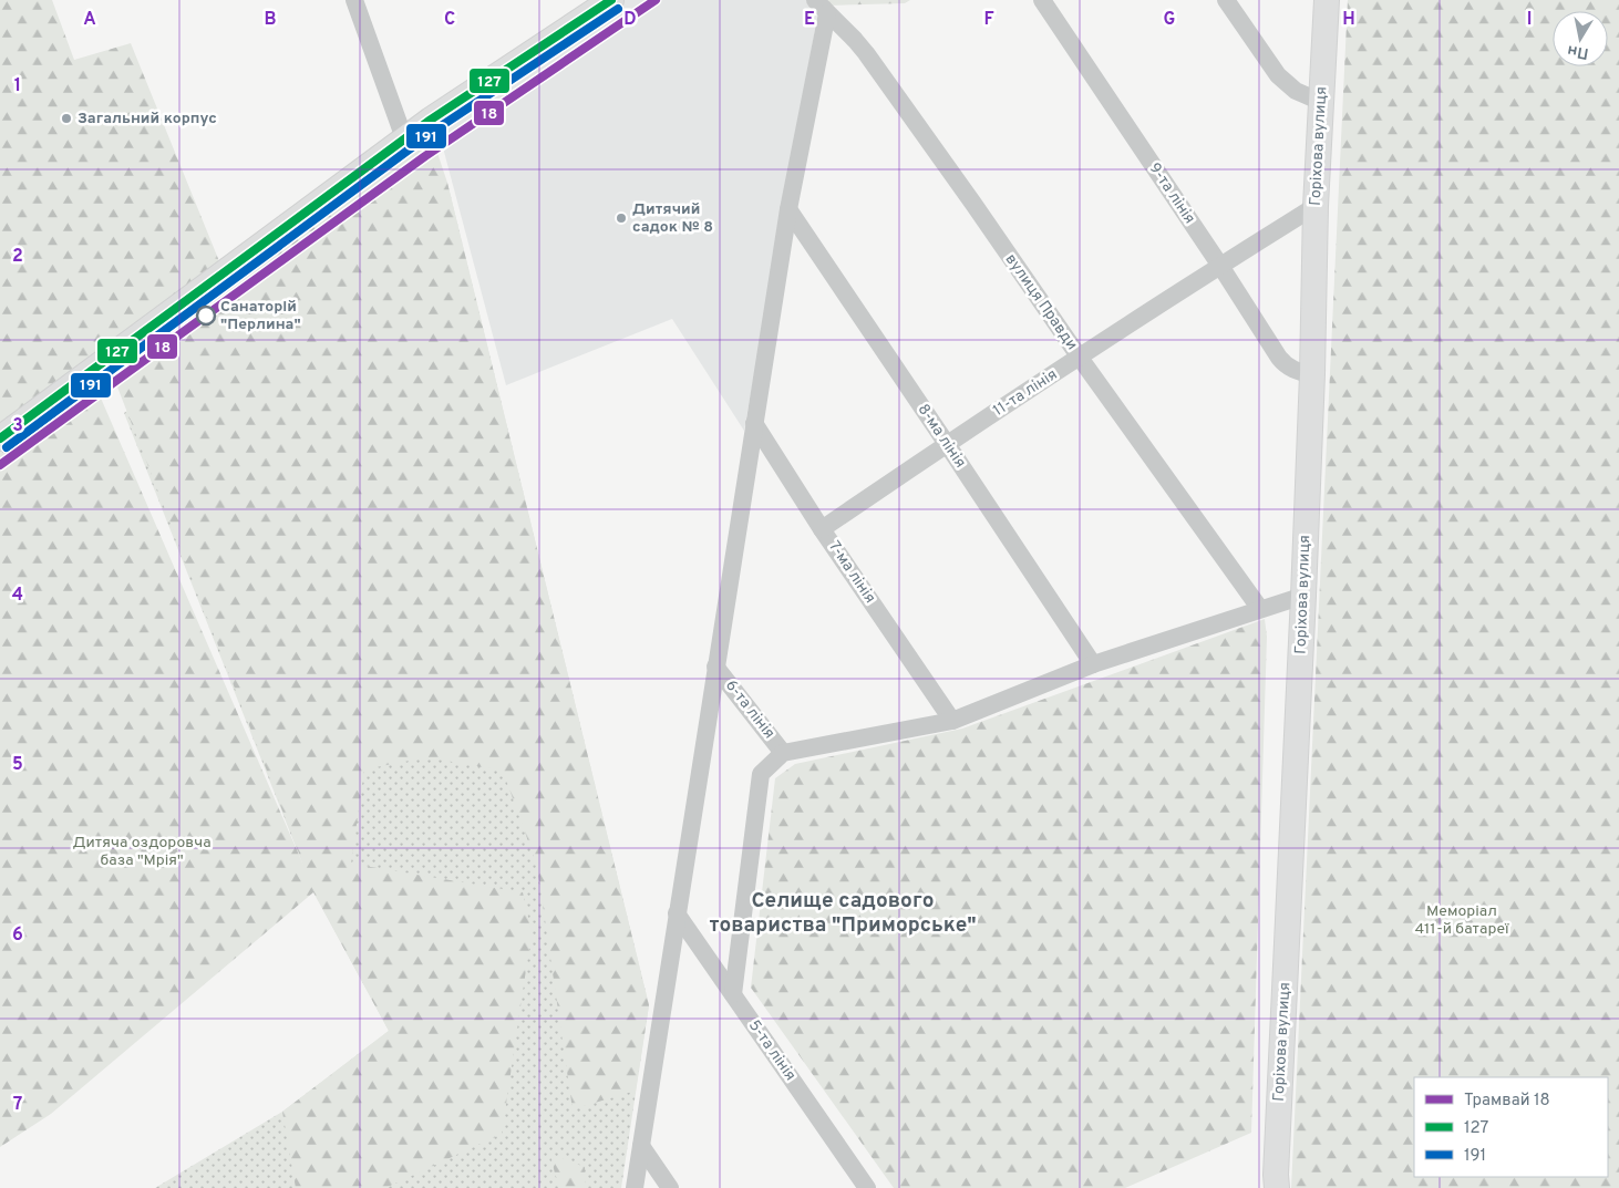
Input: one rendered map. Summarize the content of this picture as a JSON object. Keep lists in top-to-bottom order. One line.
{"streets":{"street":["Горіхова вулиця","9-та лінія","вулиця Правди","11-та лінія","8-ма лінія","7-ма лінія","6-та лінія","5-та лінія"]},"crossings":[["Горіхова вулиця","9-та лінія"],["Горіхова вулиця","11-та лінія"],["9-та лінія","11-та лінія"],["вулиця Правди","11-та лінія"],["11-та лінія","8-ма лінія"],["11-та лінія","7-ма лінія"]],"districts":["Селище садового товариства \"Приморське\""],"parks":["Дитяча оздоровча база \"Мрія\"","Меморіал 411-й батареї"],"places":["Загальний корпус","Дитячий садок № 8","Санаторій \"Перлина\""],"lines":["tram line 18","transit line 127","transit line 191"],"legend":["Трамвай 18","127","191"],"north":"bottom","grid":{"columns":["A","B","C","D","E","F","G","H","I"],"rows":["1","2","3","4","5","6","7"]}}
